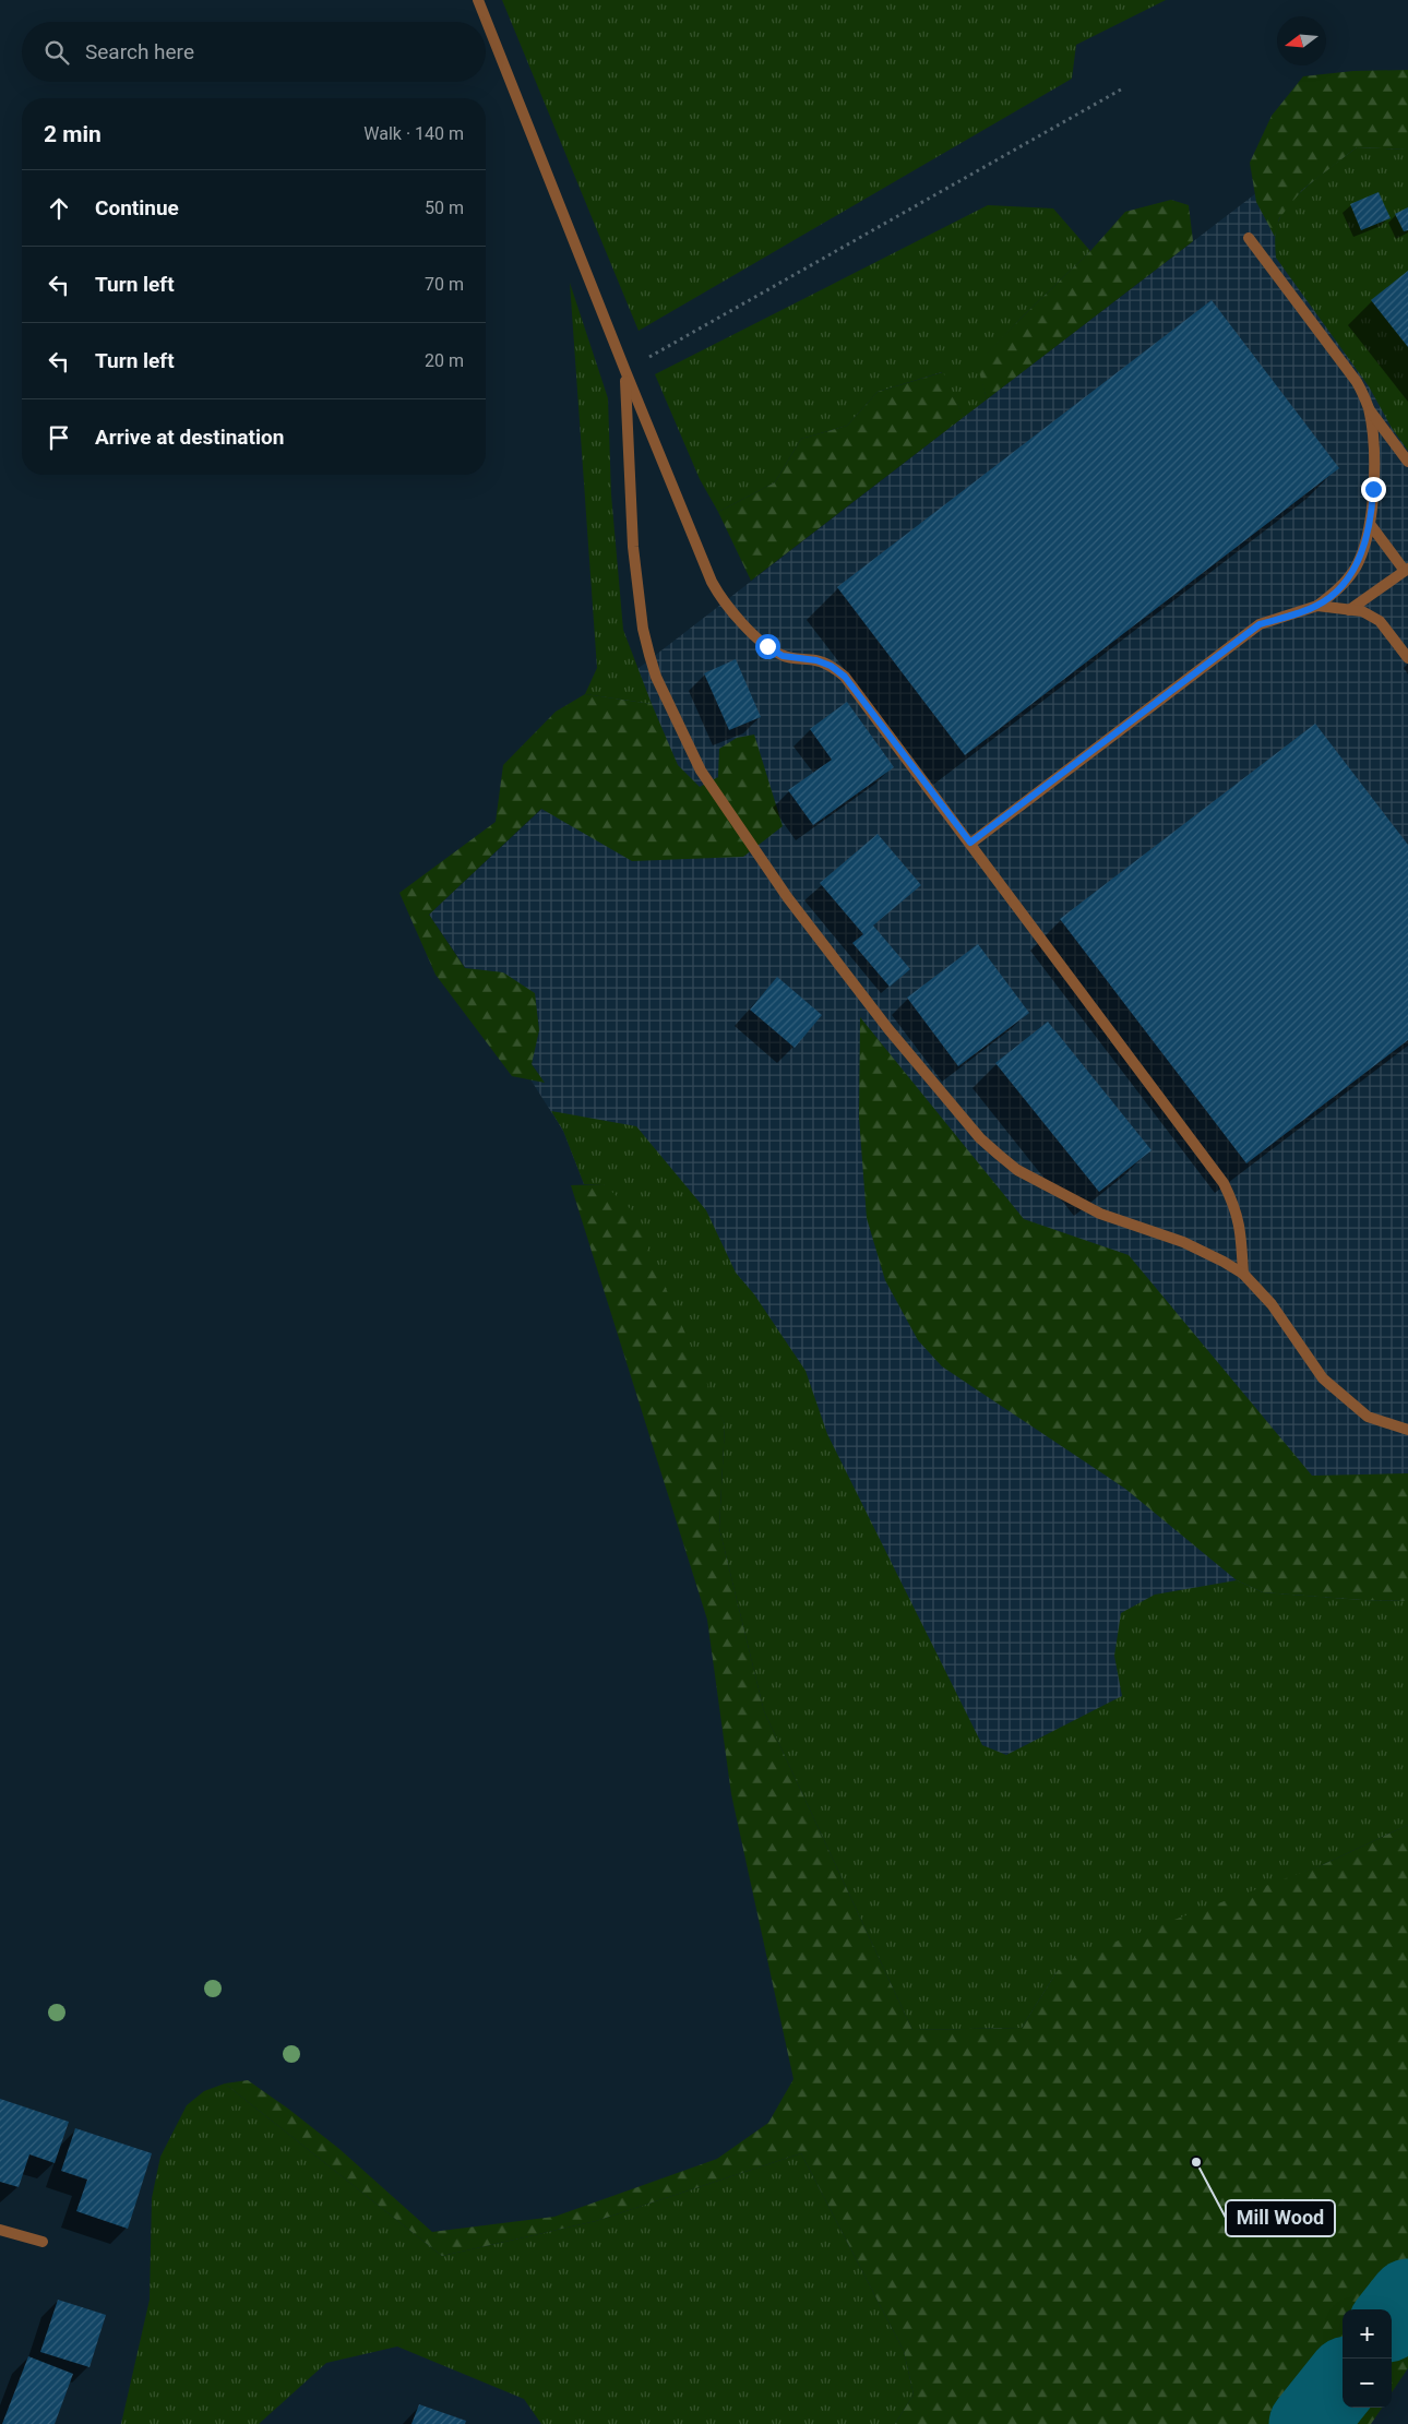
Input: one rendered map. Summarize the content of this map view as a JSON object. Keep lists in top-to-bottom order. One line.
{"places":["Mill Wood"],"north":"left","page":{"search":"Search here","heading":["2 min","Walk · 140 m"],"list":[["Continue","50 m"],["Turn left","70 m"],["Turn left","20 m"],"Arrive at destination"],"map_buttons":["+","−"]}}
